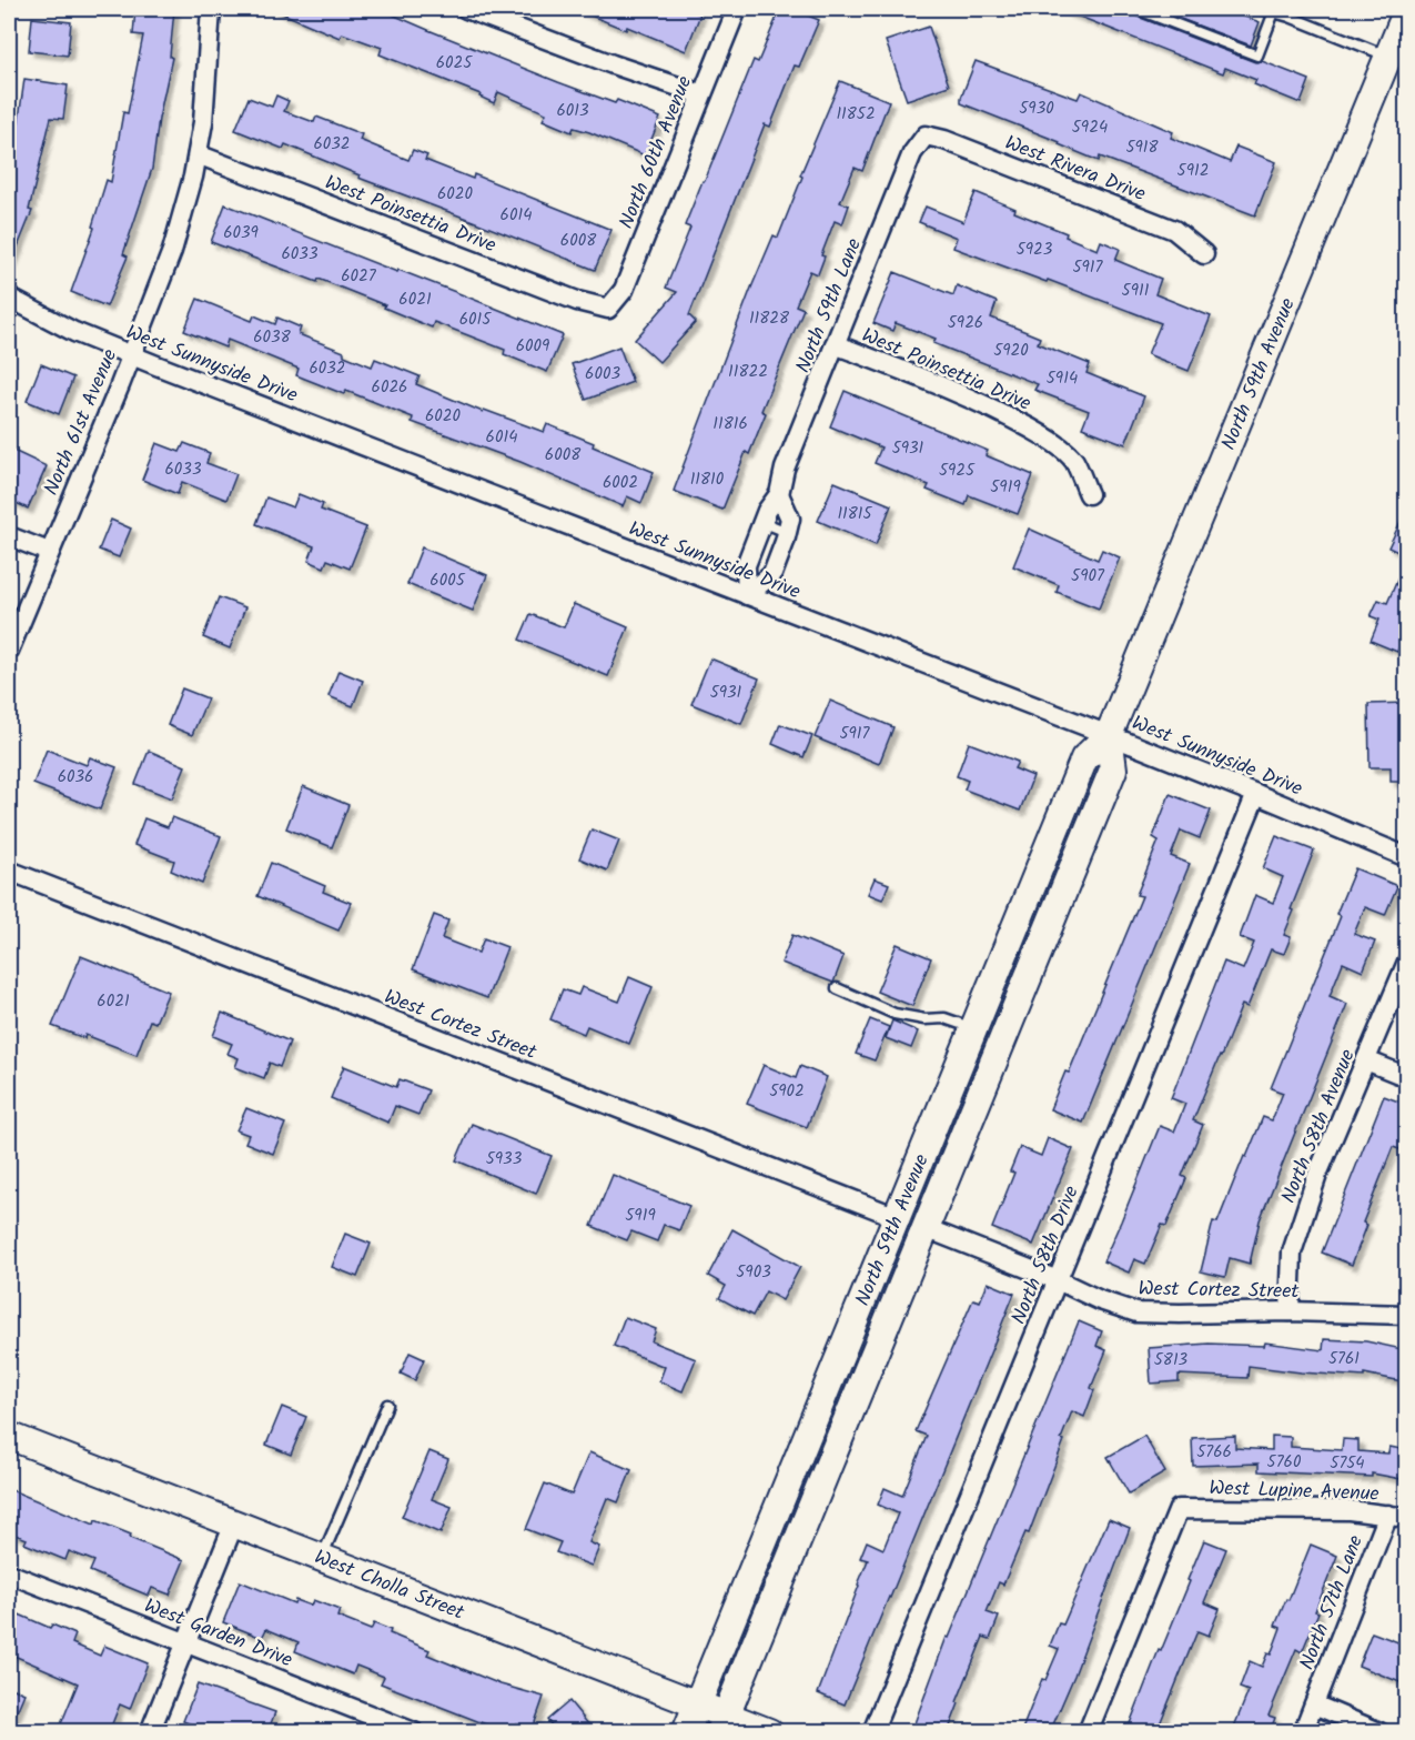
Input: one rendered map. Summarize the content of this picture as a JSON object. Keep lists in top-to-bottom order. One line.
{"streets":{"main road":["North 59th Avenue","West Cholla Street"],"street":["North 60th Avenue","West Rivera Drive","West Poinsettia Drive","North 59th Lane","West Sunnyside Drive","North 61st Avenue","West Cortez Street","North 58th Avenue","North 58th Drive","West Lupine Avenue","North 57th Lane","West Garden Drive"]},"crossings":[["North 60th Avenue","West Poinsettia Drive"],["West Rivera Drive","North 59th Lane"],["West Poinsettia Drive","North 59th Lane"],["West Poinsettia Drive","North 61st Avenue"],["North 59th Lane","West Sunnyside Drive"],["West Sunnyside Drive","North 59th Avenue"],["West Sunnyside Drive","North 61st Avenue"],["West Sunnyside Drive","North 58th Drive"],["North 59th Avenue","West Cortez Street"],["North 59th Avenue","West Cholla Street"],["West Cortez Street","North 58th Avenue"],["West Cortez Street","North 58th Drive"],["West Lupine Avenue","North 57th Lane"]],"house_numbers":["6025","5930","6013","11852","5924","6032","5918","5912","6020","6014","6039","6008","5923","6033","5917","6027","5911","6021","11828","6015","5926","6038","6009","5920","6032","11822","6003","5914","6026","6020","11816","6014","5931","6008","6033","5925","11810","6002","5919","11815","5907","6005","5931","5917","6036","6021","5902","5933","5919","5903","5761","5813","5766","5760","5754"]}
